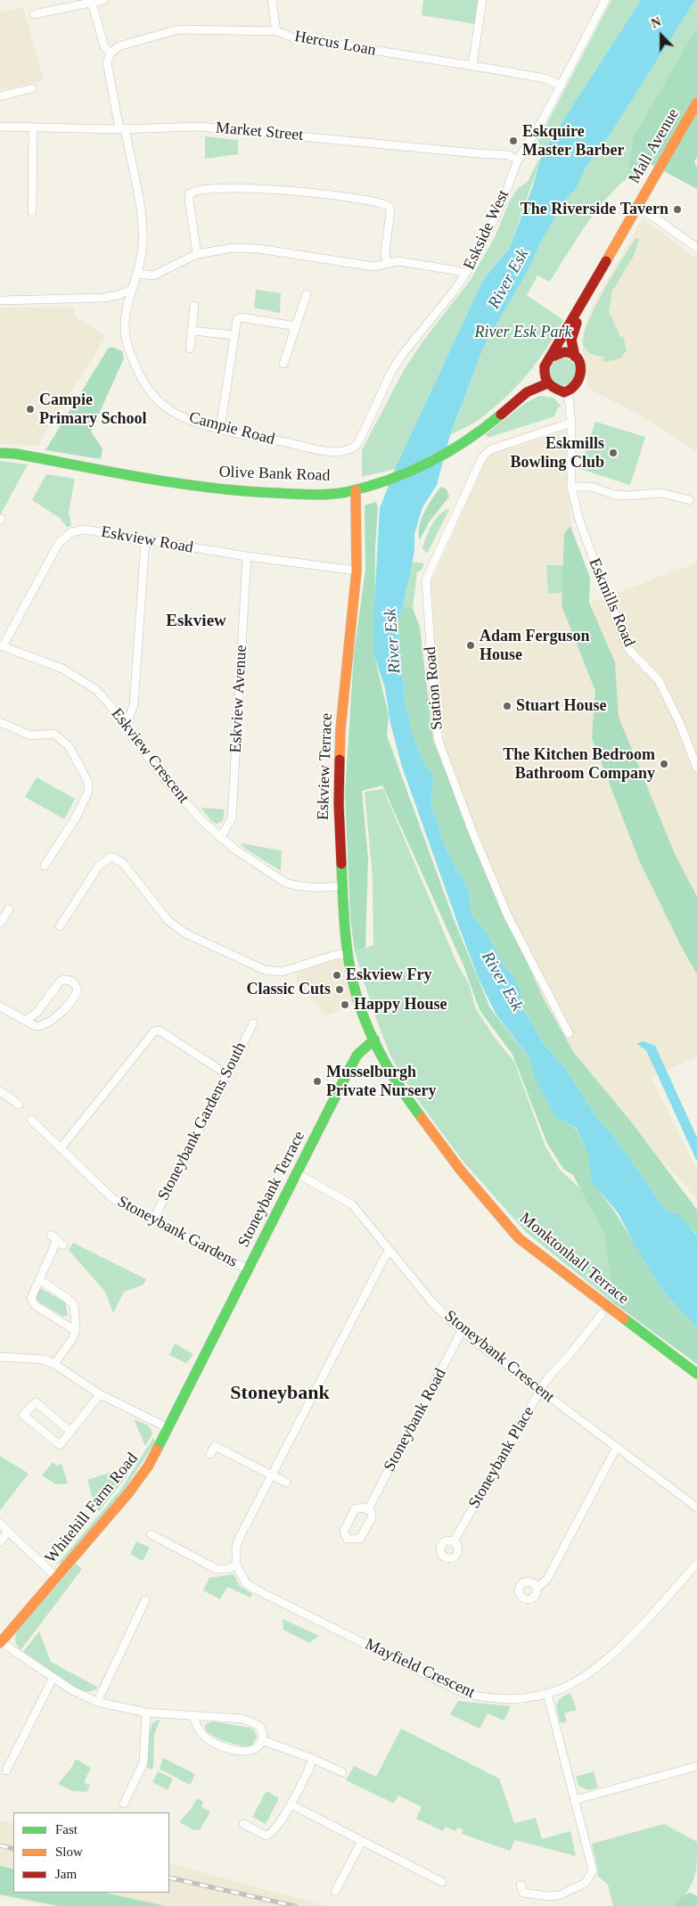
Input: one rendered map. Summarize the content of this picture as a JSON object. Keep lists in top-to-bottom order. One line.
{"streets":{"main road":["Mall Avenue","Olive Bank Road","Eskview Terrace","Stoneybank Terrace","Monktonhall Terrace","Whitehill Farm Road"],"street":["Hercus Loan","Market Street","Eskside West","Campie Road","Eskview Road","Eskmills Road","Station Road","Eskview Avenue","Eskview Crescent","Stoneybank Gardens South","Stoneybank Gardens","Stoneybank Crescent","Stoneybank Road","Stoneybank Place","Mayfield Crescent"]},"crossings":[["Hercus Loan","Eskside West"],["Hercus Loan","Campie Road"],["Market Street","Eskside West"],["Market Street","Campie Road"],["Eskside West","Campie Road"],["Olive Bank Road","Eskview Terrace"],["Eskview Road","Eskview Avenue"],["Eskview Road","Eskview Crescent"],["Eskview Road","Eskview Terrace"],["Eskmills Road","Station Road"],["Eskview Avenue","Eskview Crescent"],["Eskview Crescent","Eskview Terrace"],["Eskview Terrace","Stoneybank Terrace"],["Eskview Terrace","Monktonhall Terrace"],["Stoneybank Gardens South","Stoneybank Gardens"],["Stoneybank Terrace","Stoneybank Gardens"],["Stoneybank Terrace","Monktonhall Terrace"],["Stoneybank Terrace","Stoneybank Crescent"],["Stoneybank Terrace","Whitehill Farm Road"],["Stoneybank Crescent","Stoneybank Road"],["Stoneybank Crescent","Stoneybank Place"]],"districts":["Eskview","Stoneybank"],"water":["River Esk"],"parks":["River Esk Park"],"places":["Eskquire Master Barber","The Riverside Tavern","Campie Primary School","Eskmills Bowling Club","Adam Ferguson House","Stuart House","The Kitchen Bedroom Bathroom Company","Eskview Fry","Classic Cuts","Happy House","Musselburgh Private Nursery"],"legend":["Fast","Slow","Jam"],"north":"top"}
